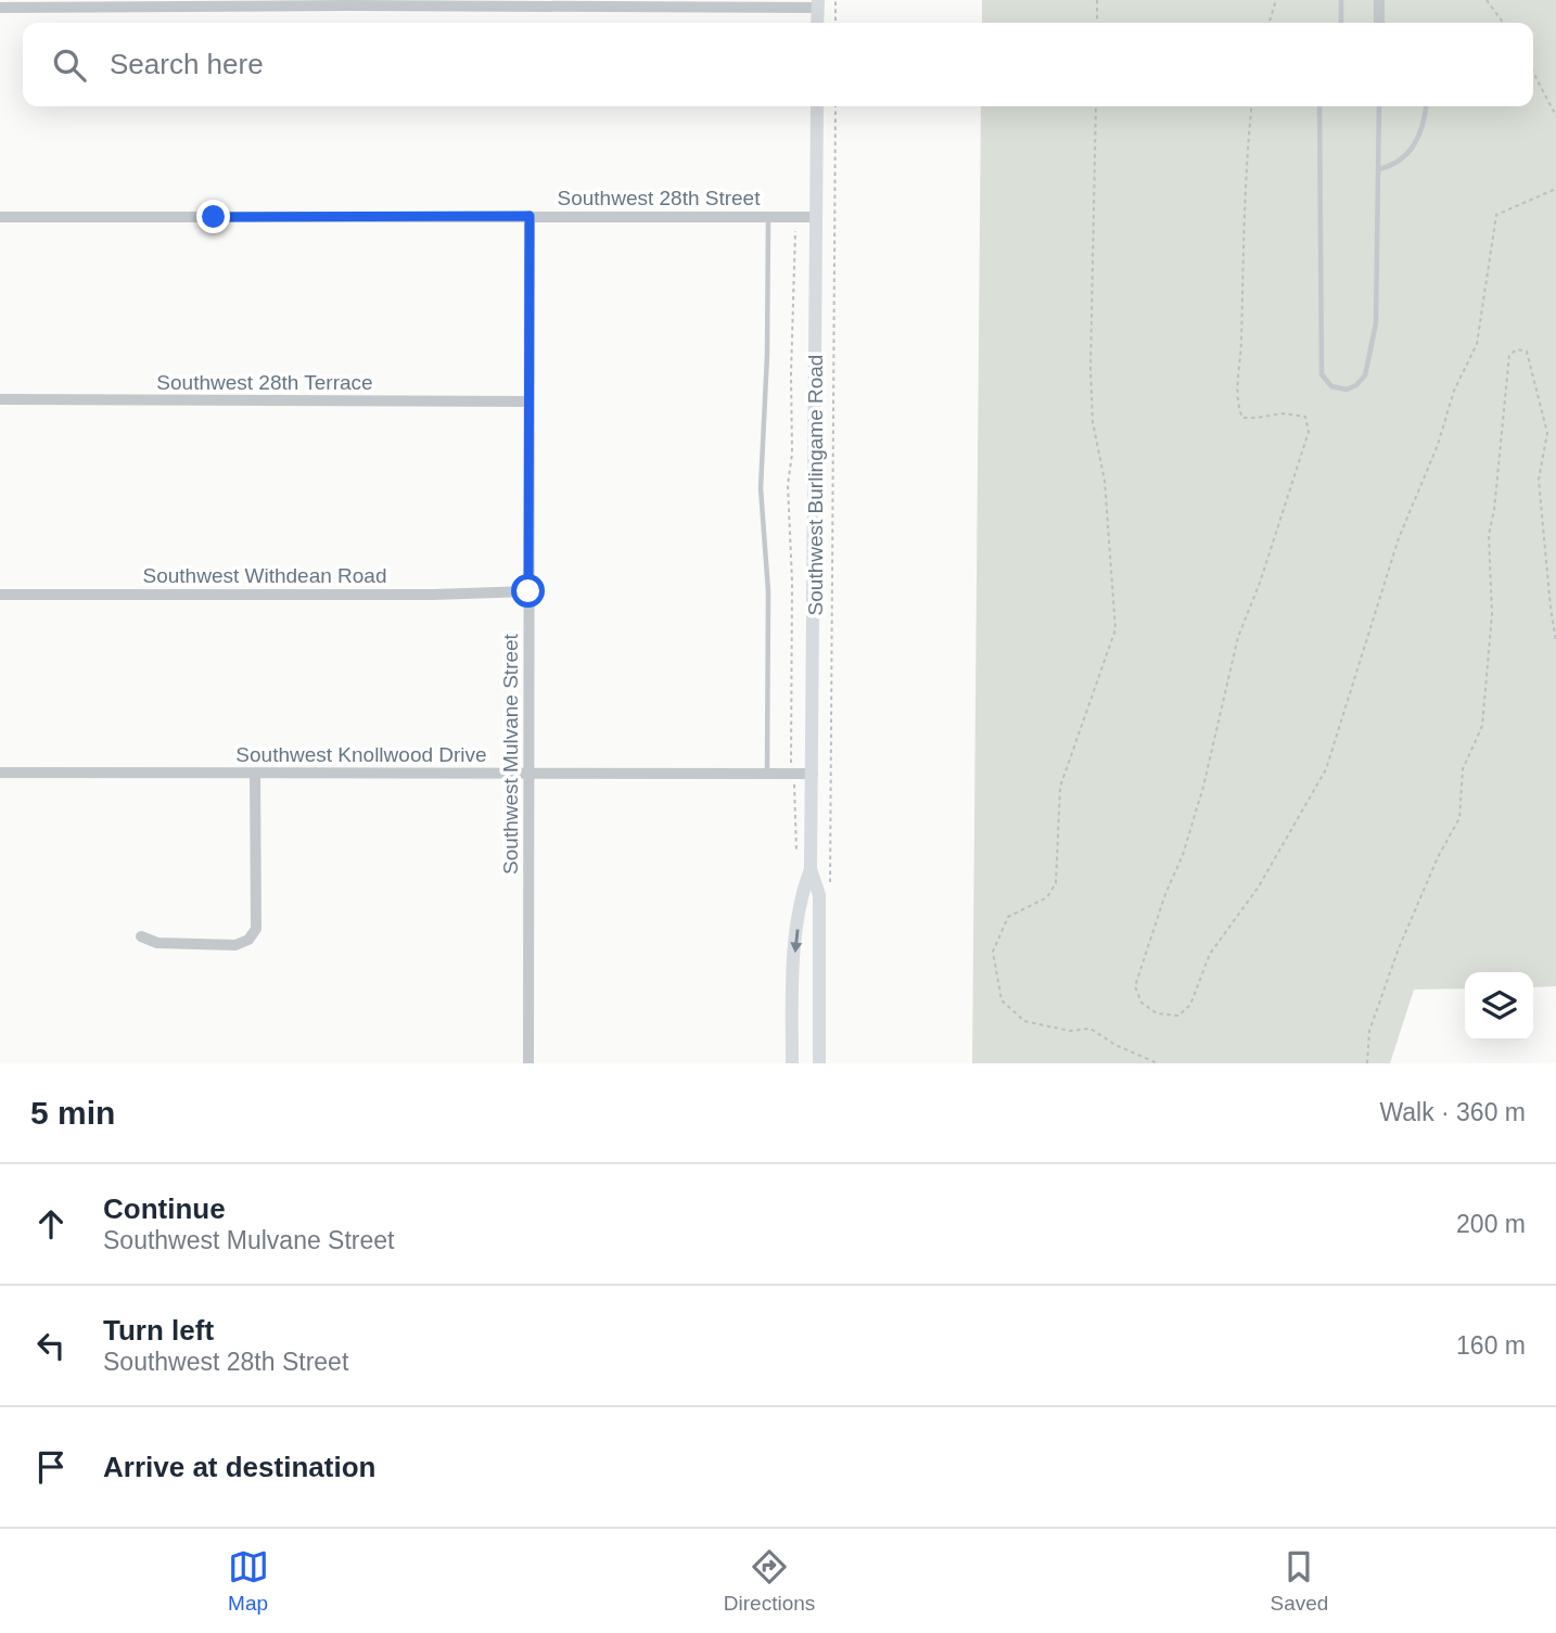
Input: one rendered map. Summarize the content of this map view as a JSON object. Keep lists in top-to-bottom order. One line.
{"streets":{"main road":["Southwest Burlingame Road"],"street":["Southwest 28th Street","Southwest 28th Terrace","Southwest Withdean Road","Southwest Knollwood Drive","Southwest Mulvane Street"]},"crossings":[["Southwest 28th Street","Southwest Burlingame Road"],["Southwest 28th Street","Southwest Mulvane Street"],["Southwest 28th Terrace","Southwest Mulvane Street"],["Southwest Burlingame Road","Southwest Knollwood Drive"],["Southwest Withdean Road","Southwest Mulvane Street"],["Southwest Knollwood Drive","Southwest Mulvane Street"]],"page":{"search":"Search here","heading":["5 min","Walk · 360 m"],"list":[["Continue","Southwest Mulvane Street","200 m"],["Turn left","Southwest 28th Street","160 m"],"Arrive at destination"],"nav":["Map","Directions","Saved"]}}
